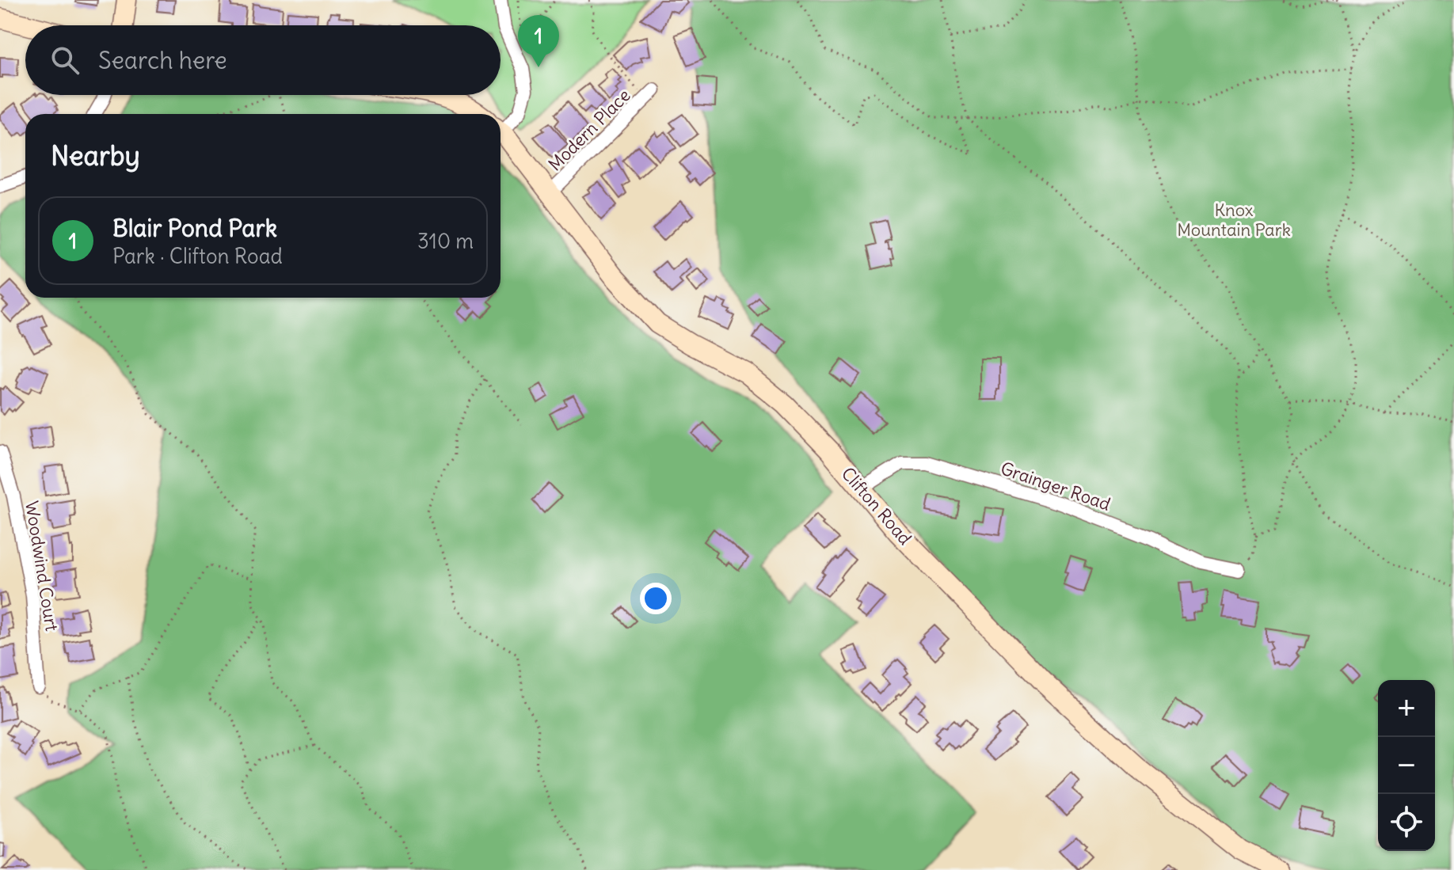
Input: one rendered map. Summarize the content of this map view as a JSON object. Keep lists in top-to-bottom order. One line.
{"streets":{"main road":["Clifton Road"],"street":["Modern Place","Grainger Road","Woodwind Court"]},"crossings":[["Modern Place","Clifton Road"],["Grainger Road","Clifton Road"]],"parks":["Knox Mountain Park"],"page":{"pins":"1","search":"Search here","heading":"Nearby","list":[{"mark":"1","name":"Blair Pond Park","note":"Park · Clifton Road","value":"310 m"}],"map_buttons":["+","−"]}}
